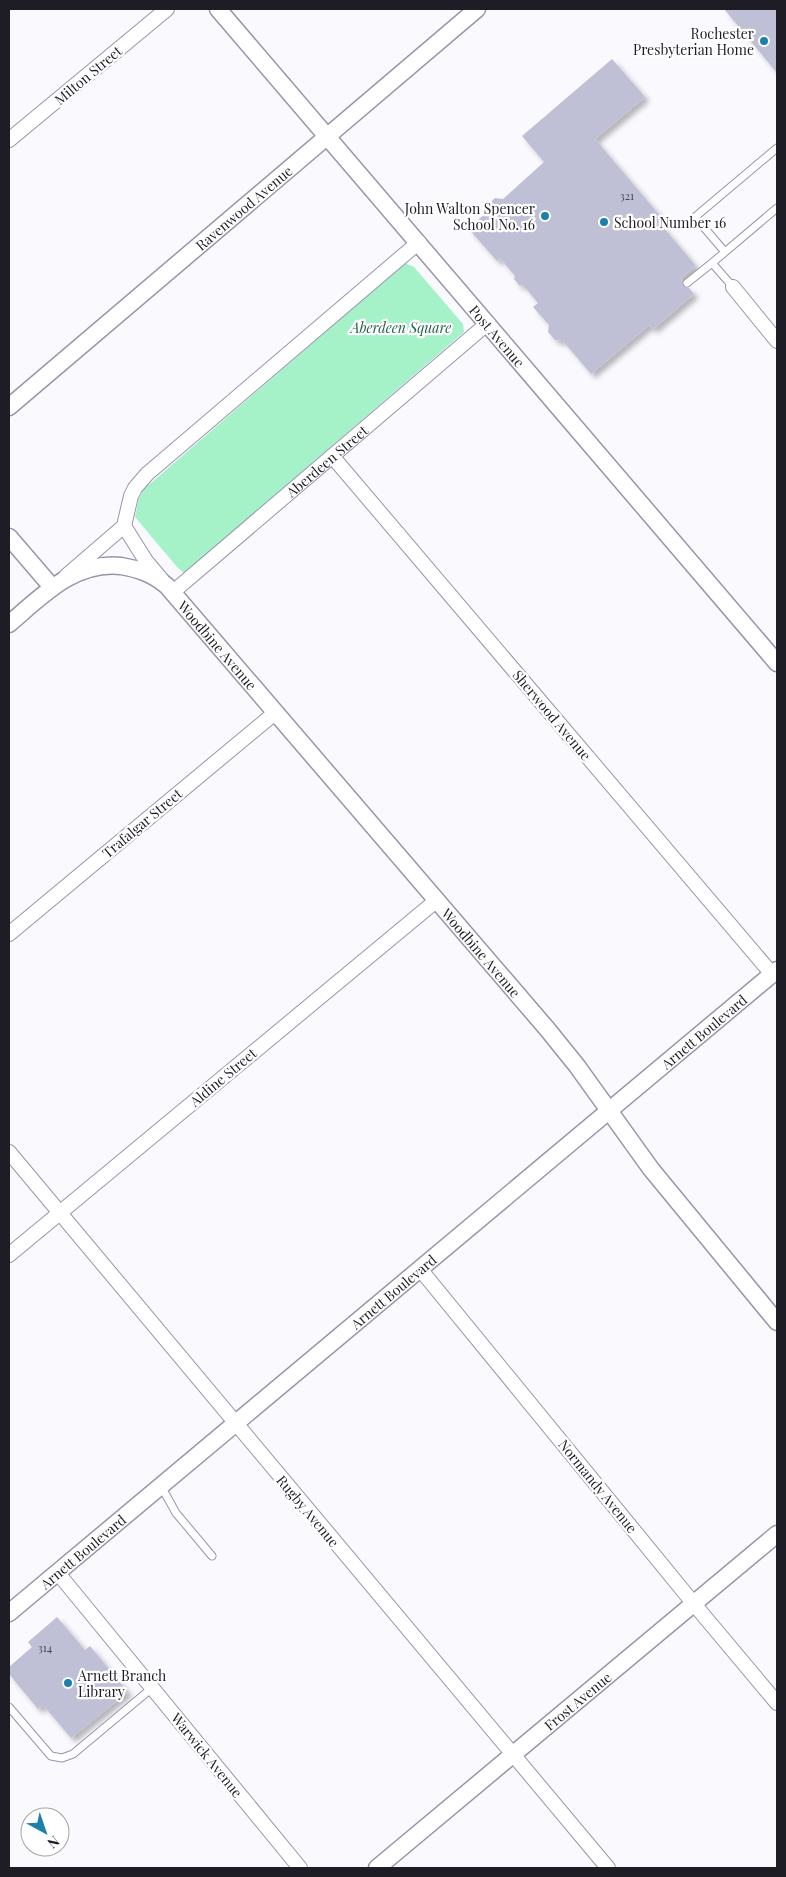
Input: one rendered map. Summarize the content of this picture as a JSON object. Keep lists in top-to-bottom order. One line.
{"streets":{"street":["Milton Street","Ravenwood Avenue","Post Avenue","Aberdeen Street","Woodbine Avenue","Sherwood Avenue","Trafalgar Street","Arnett Boulevard","Aldine Street","Normandy Avenue","Rugby Avenue","Frost Avenue","Warwick Avenue"]},"crossings":[["Ravenwood Avenue","Post Avenue"],["Post Avenue","Aberdeen Street"],["Aberdeen Street","Woodbine Avenue"],["Aberdeen Street","Sherwood Avenue"],["Woodbine Avenue","Trafalgar Street"],["Woodbine Avenue","Arnett Boulevard"],["Woodbine Avenue","Aldine Street"],["Sherwood Avenue","Arnett Boulevard"],["Arnett Boulevard","Normandy Avenue"],["Arnett Boulevard","Rugby Avenue"],["Arnett Boulevard","Warwick Avenue"],["Aldine Street","Rugby Avenue"],["Normandy Avenue","Frost Avenue"],["Rugby Avenue","Frost Avenue"]],"parks":["Aberdeen Square"],"places":["Rochester Presbyterian Home","John Walton Spencer School No. 16","School Number 16","Arnett Branch Library"],"house_numbers":["321","314"],"north":"bottom right"}
